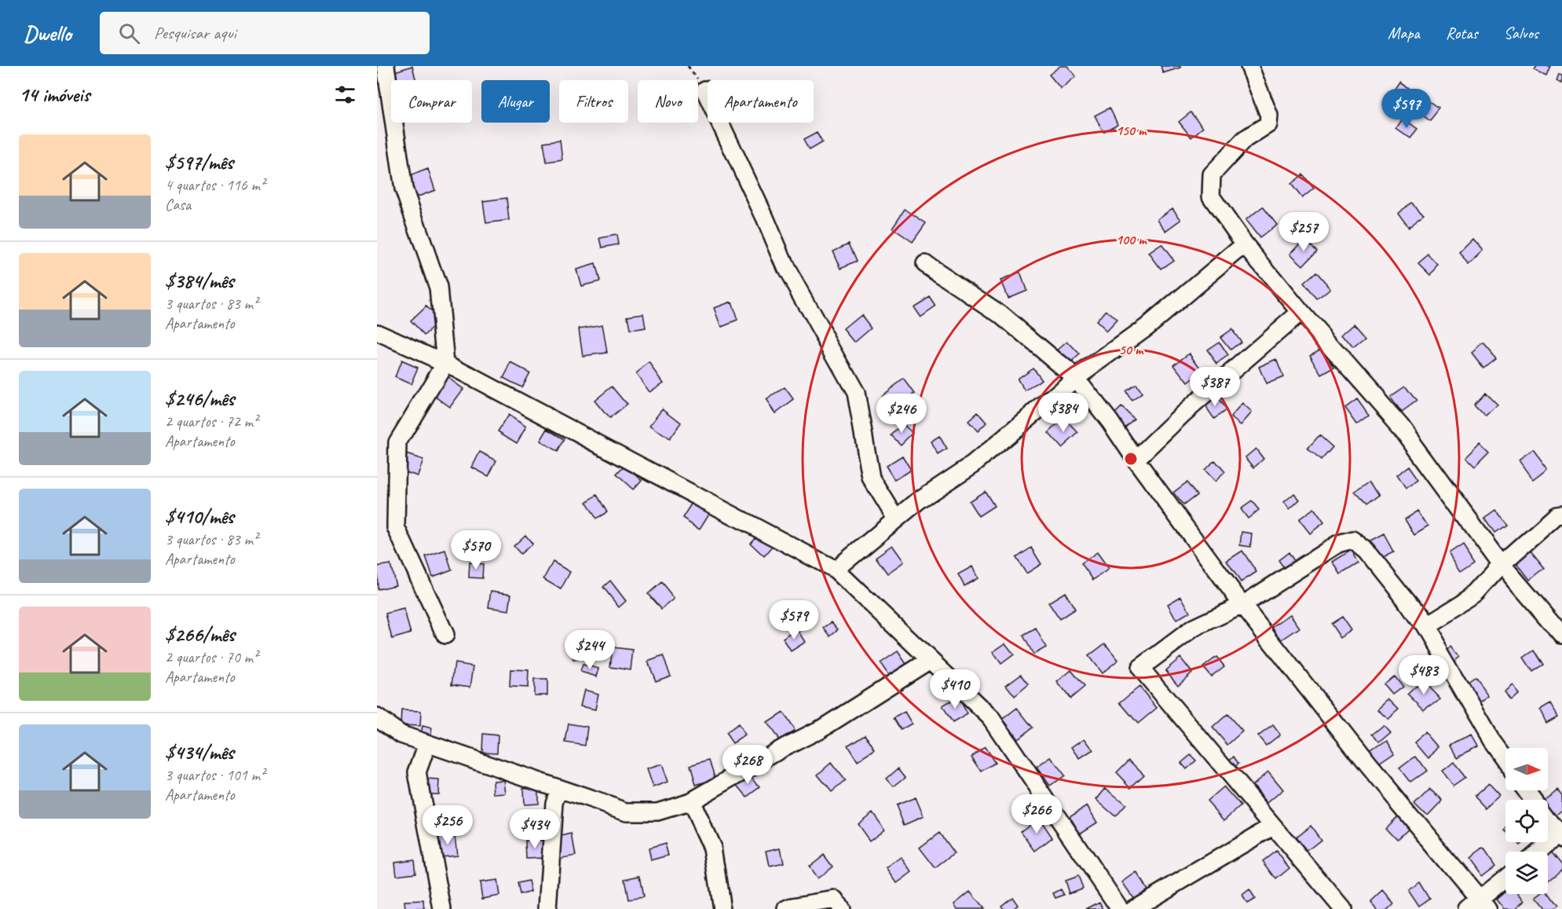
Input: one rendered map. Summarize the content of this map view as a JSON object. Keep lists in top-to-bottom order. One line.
{"north":"right","page":{"header":"Dwello","search":"Pesquisar aqui","nav":["Mapa","Rotas","Salvos"],"heading":"14 imóveis","chip":["Comprar","Alugar","Filtros","Novo","Apartamento"],"price":["$597","$257","$387","$384","$246","$570","$579","$244","$483","$410","$268","$266","$256","$434"],"list":[{"name":"$597/mês","note":"4 quartos · 116 m² · Casa"},{"name":"$384/mês","note":"3 quartos · 83 m² · Apartamento"},{"name":"$246/mês","note":"2 quartos · 72 m² · Apartamento"},{"name":"$410/mês","note":"3 quartos · 83 m² · Apartamento"},{"name":"$266/mês","note":"2 quartos · 70 m² · Apartamento"},{"name":"$434/mês","note":"3 quartos · 101 m² · Apartamento"}]},"rings":["150 m","100 m","50 m"]}
